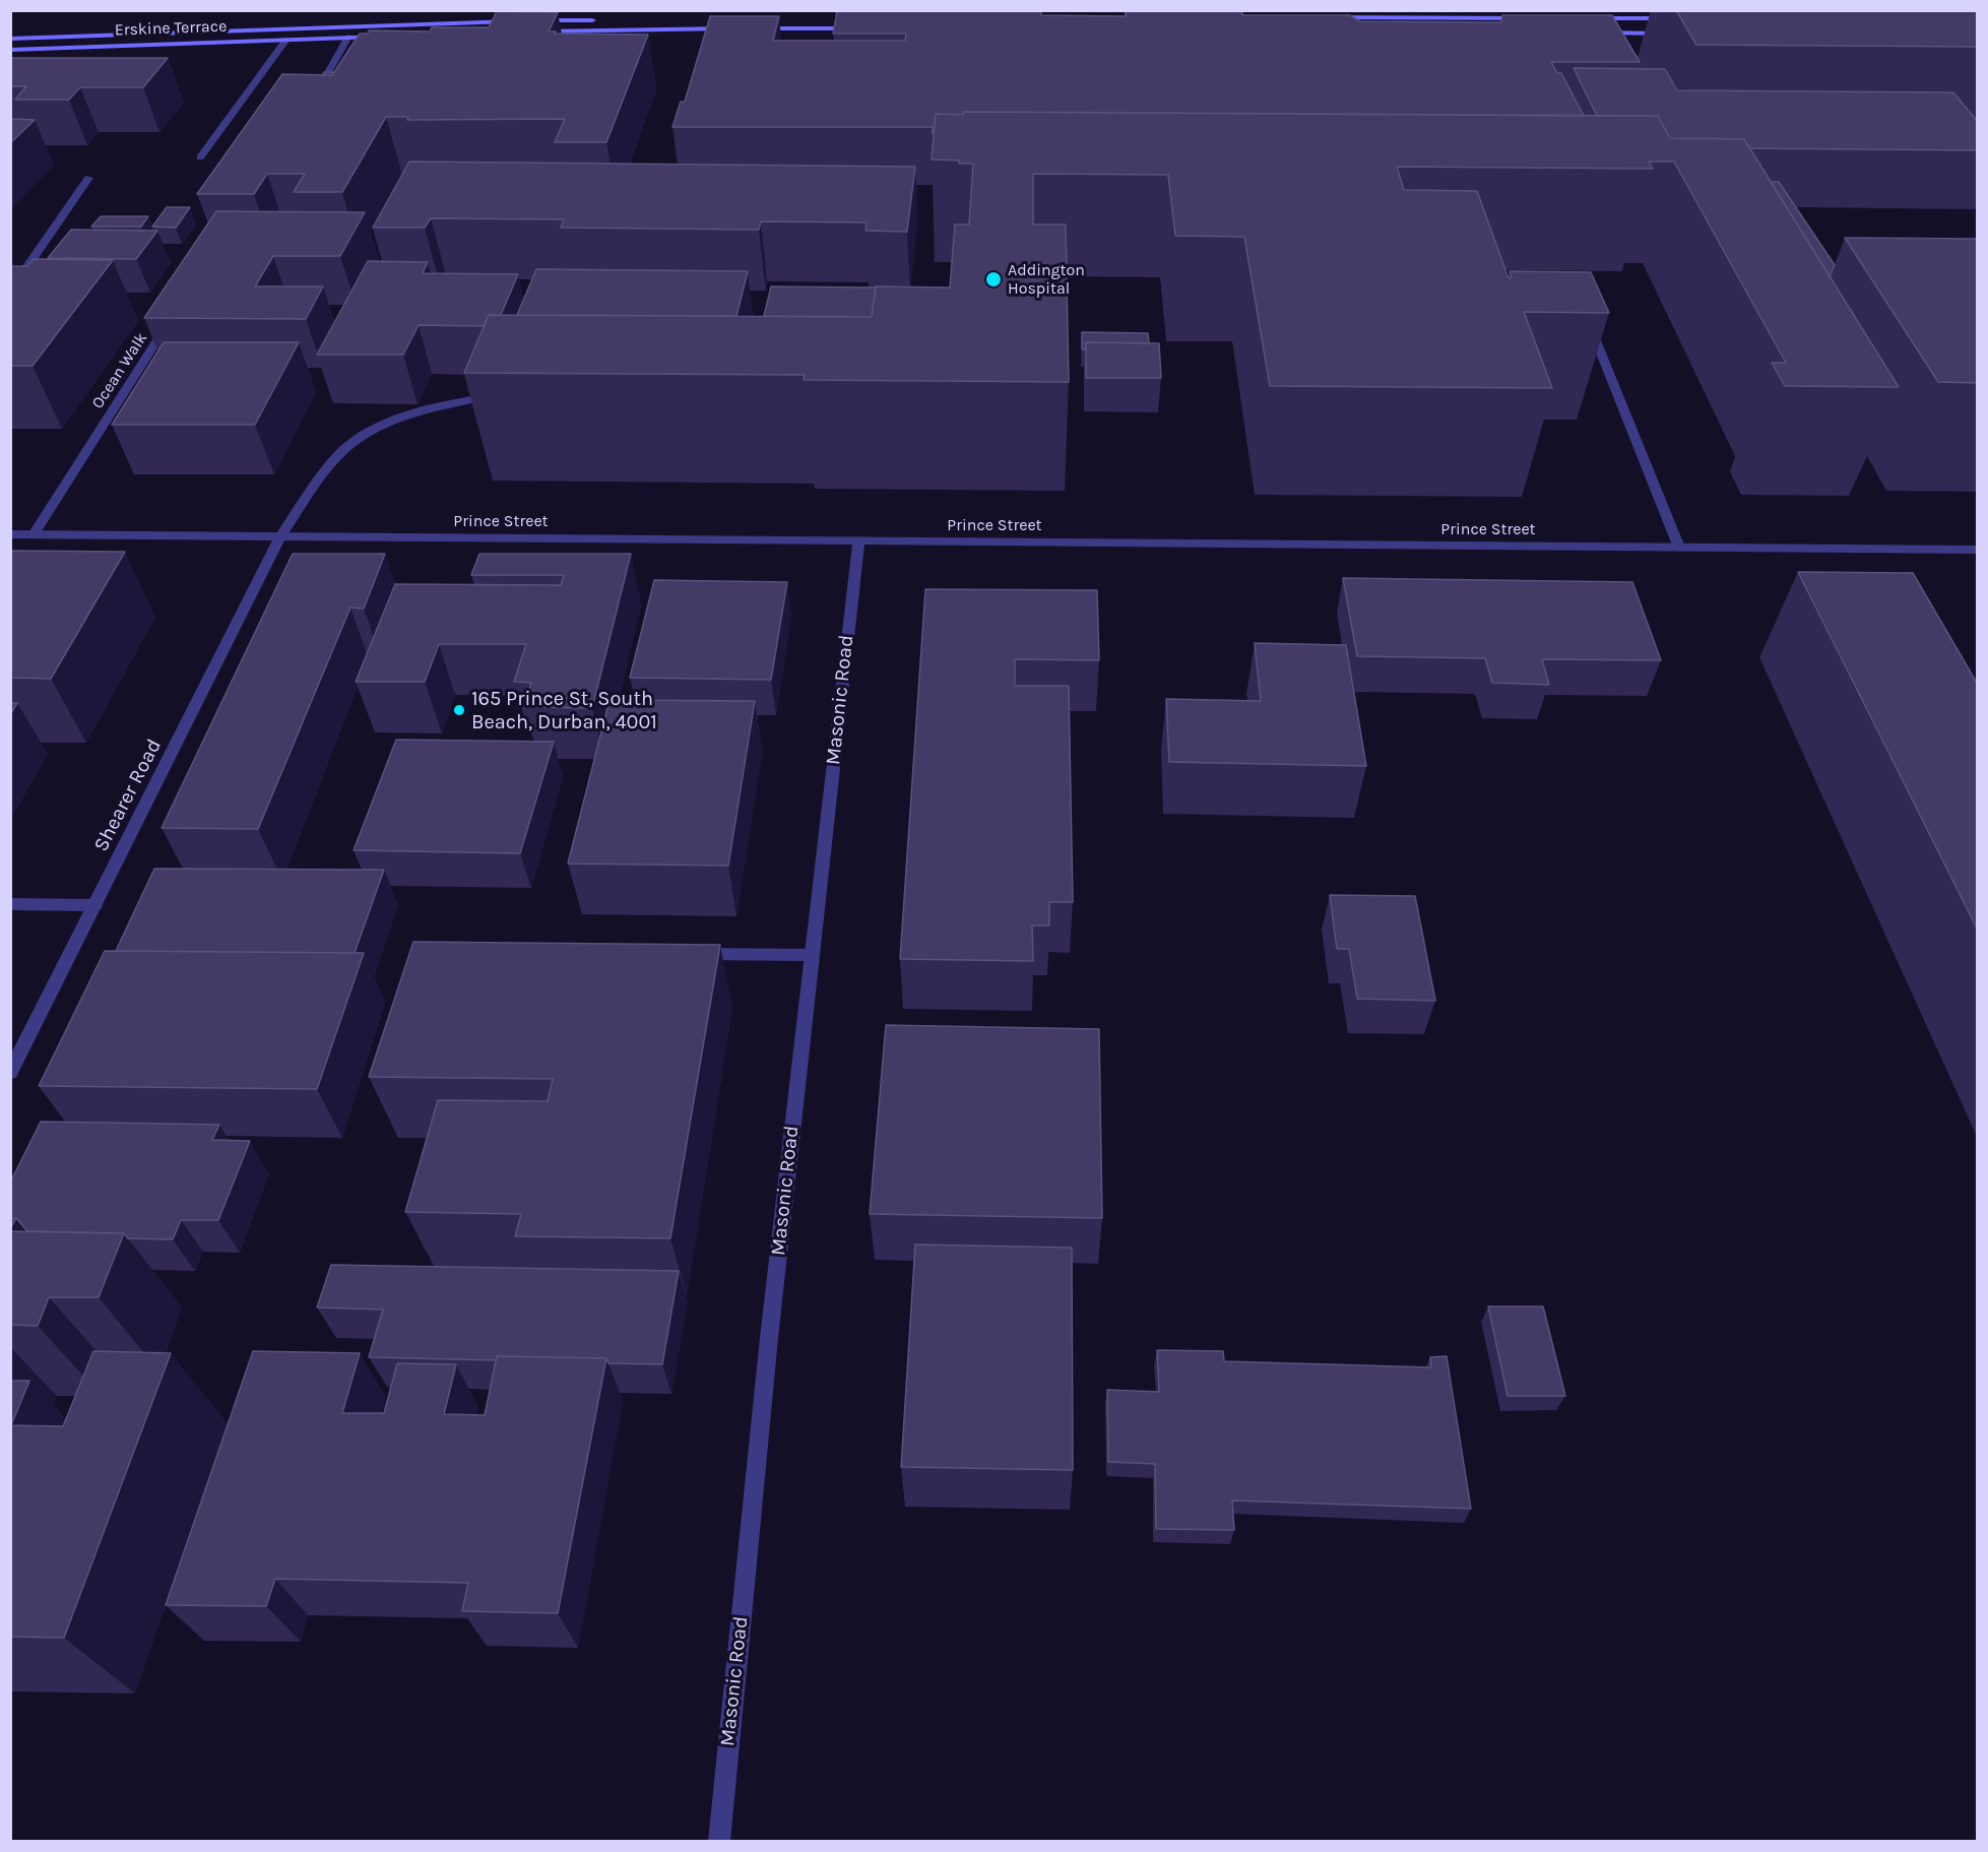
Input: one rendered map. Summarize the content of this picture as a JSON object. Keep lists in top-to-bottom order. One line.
{"streets":{"main road":["Erskine Terrace"],"street":["Ocean Walk","Prince Street","Masonic Road","Shearer Road"]},"crossings":[["Ocean Walk","Prince Street"],["Prince Street","Masonic Road"],["Prince Street","Shearer Road"]],"places":["Addington Hospital","165 Prince St, South Beach, Durban, 4001"]}
